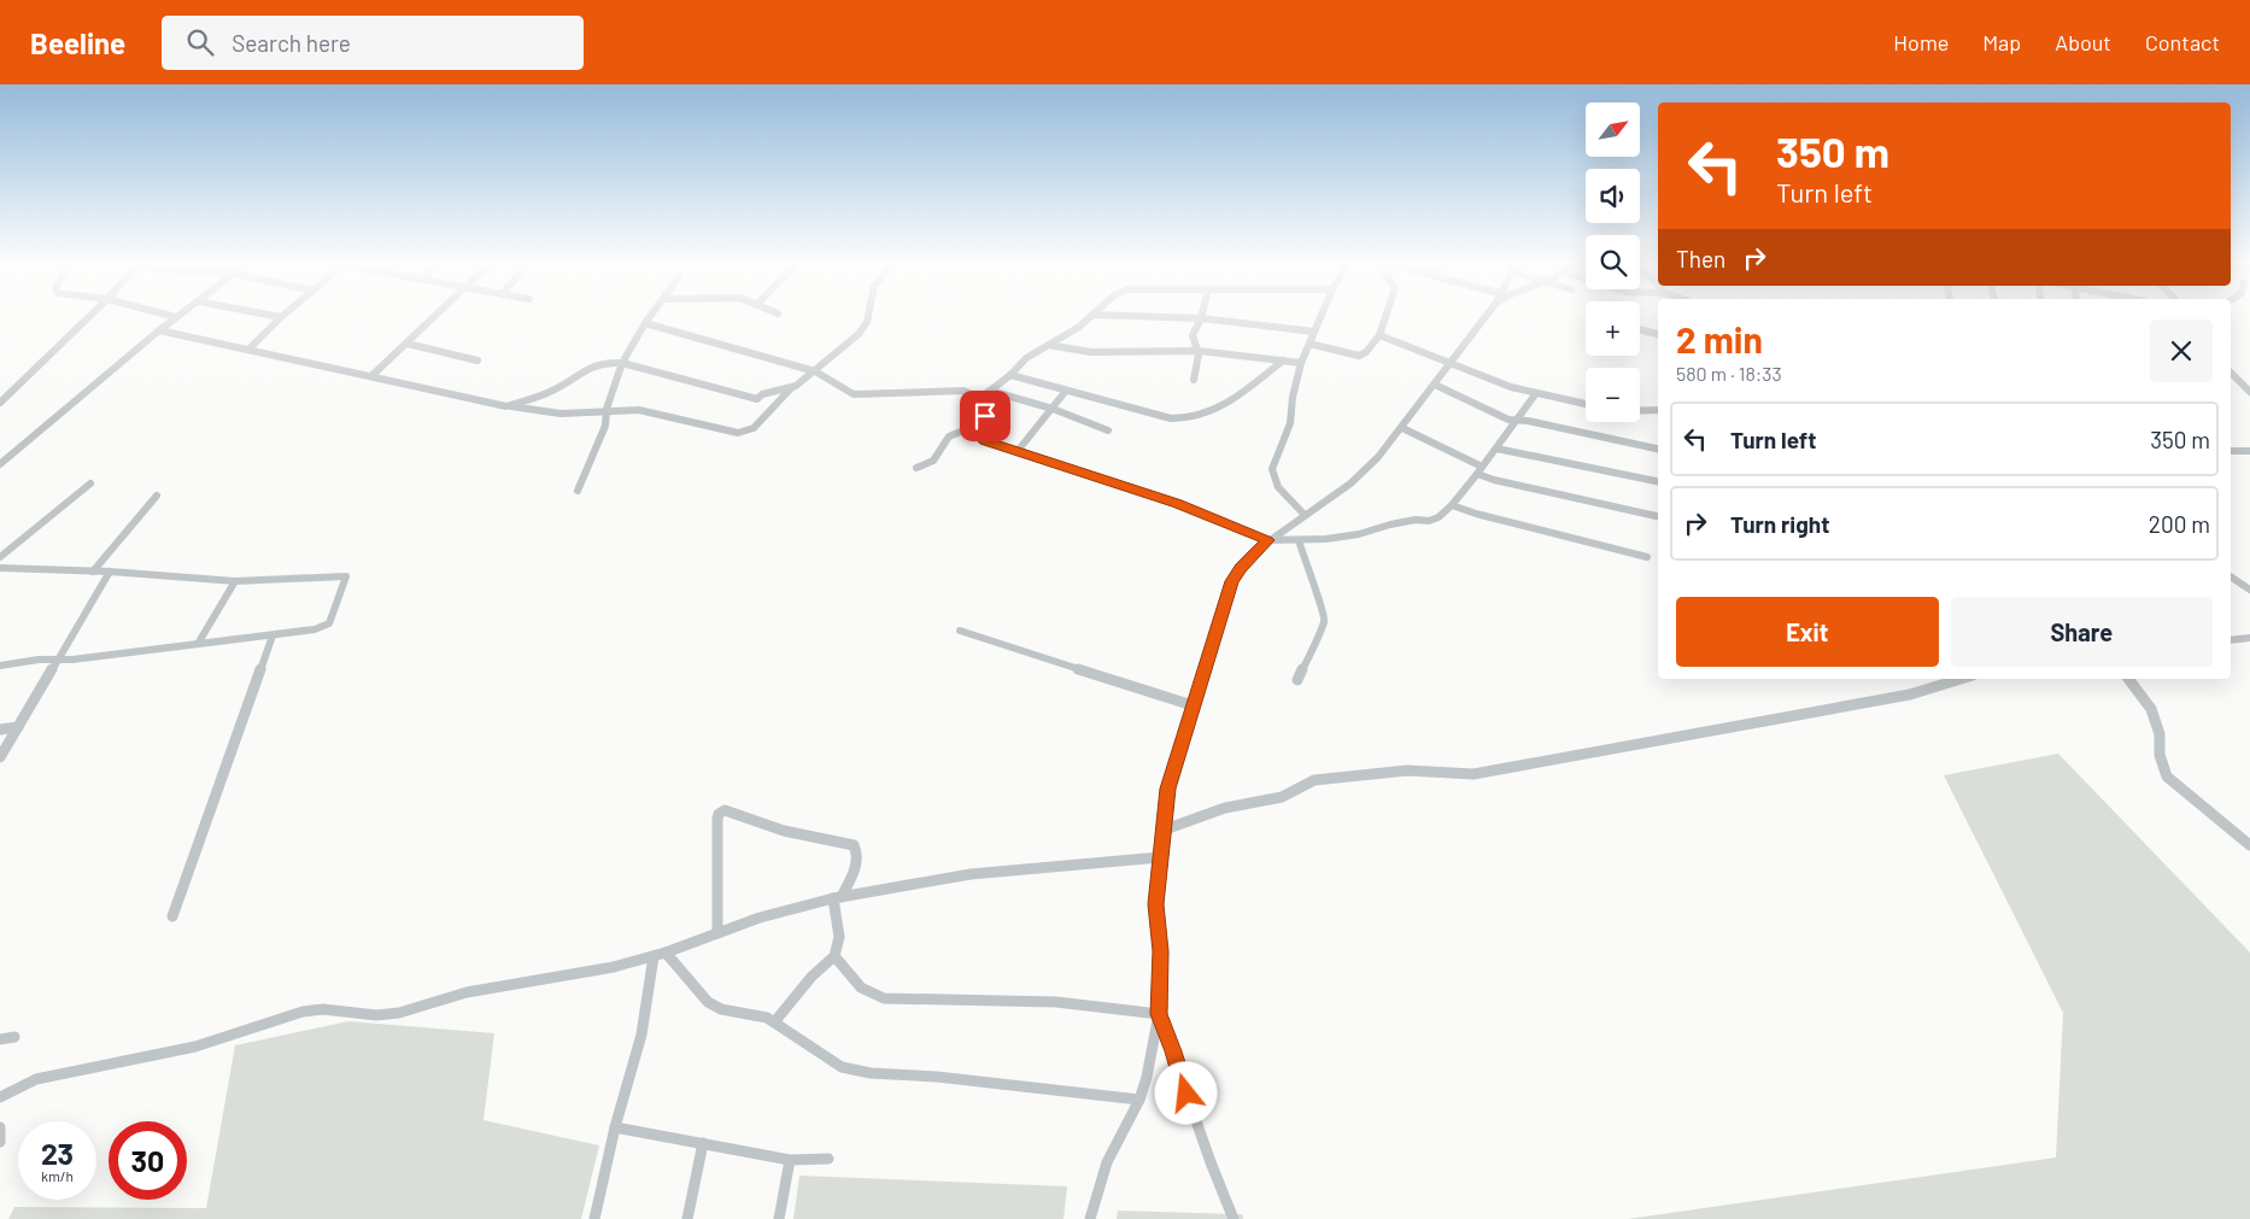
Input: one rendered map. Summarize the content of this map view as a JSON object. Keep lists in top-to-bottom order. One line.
{"north":"top right","page":{"header":"Beeline","search":"Search here","nav":["Home","Map","About","Contact"],"map_buttons":["+","−"],"turn":["350 m","Turn left"],"then":"Then","heading":["2 min","580 m · 18:33"],"list":[{"name":"Turn left","value":"350 m"},{"name":"Turn right","value":"200 m"}],"buttons":["Exit","Share"],"speed":"23 km/h","limit":"30"}}
